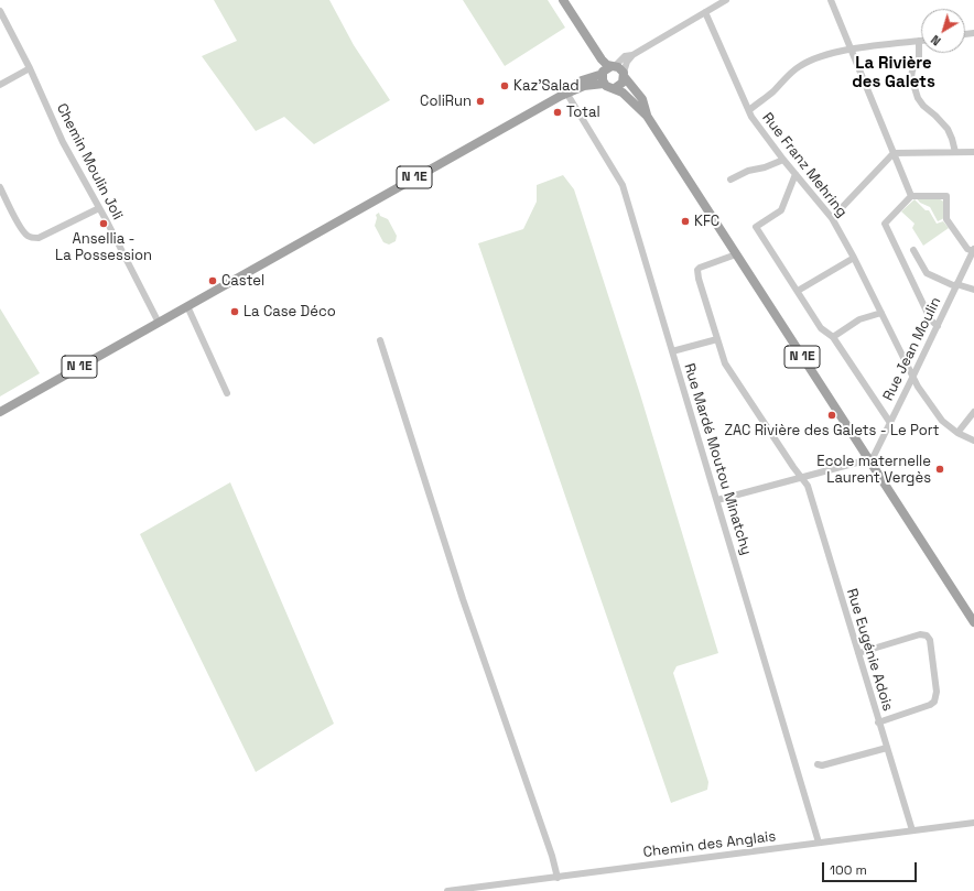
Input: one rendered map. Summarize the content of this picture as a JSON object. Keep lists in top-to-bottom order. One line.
{"streets":{"main road":["N 1E"],"street":["Chemin Moulin Joli","Rue Franz Mehring","Rue Jean Moulin","Rue Mardé Moutou Minatchy","Rue Eugénie Adois","Chemin des Anglais"]},"crossings":[["Chemin Moulin Joli","N 1E"],["Rue Franz Mehring","Rue Jean Moulin"],["N 1E","Rue Jean Moulin"],["N 1E","Rue Mardé Moutou Minatchy"],["N 1E","Rue Eugénie Adois"],["Rue Mardé Moutou Minatchy","Chemin des Anglais"],["Rue Eugénie Adois","Chemin des Anglais"]],"districts":["La Rivière des Galets"],"places":["Kaz'Salad","ColiRun","Total","KFC","Ansellia - La Possession","Castel","La Case Déco","ZAC Rivière des Galets - Le Port","Ecole maternelle Laurent Vergès"],"scale_bar":"100 m","north":"bottom left"}
